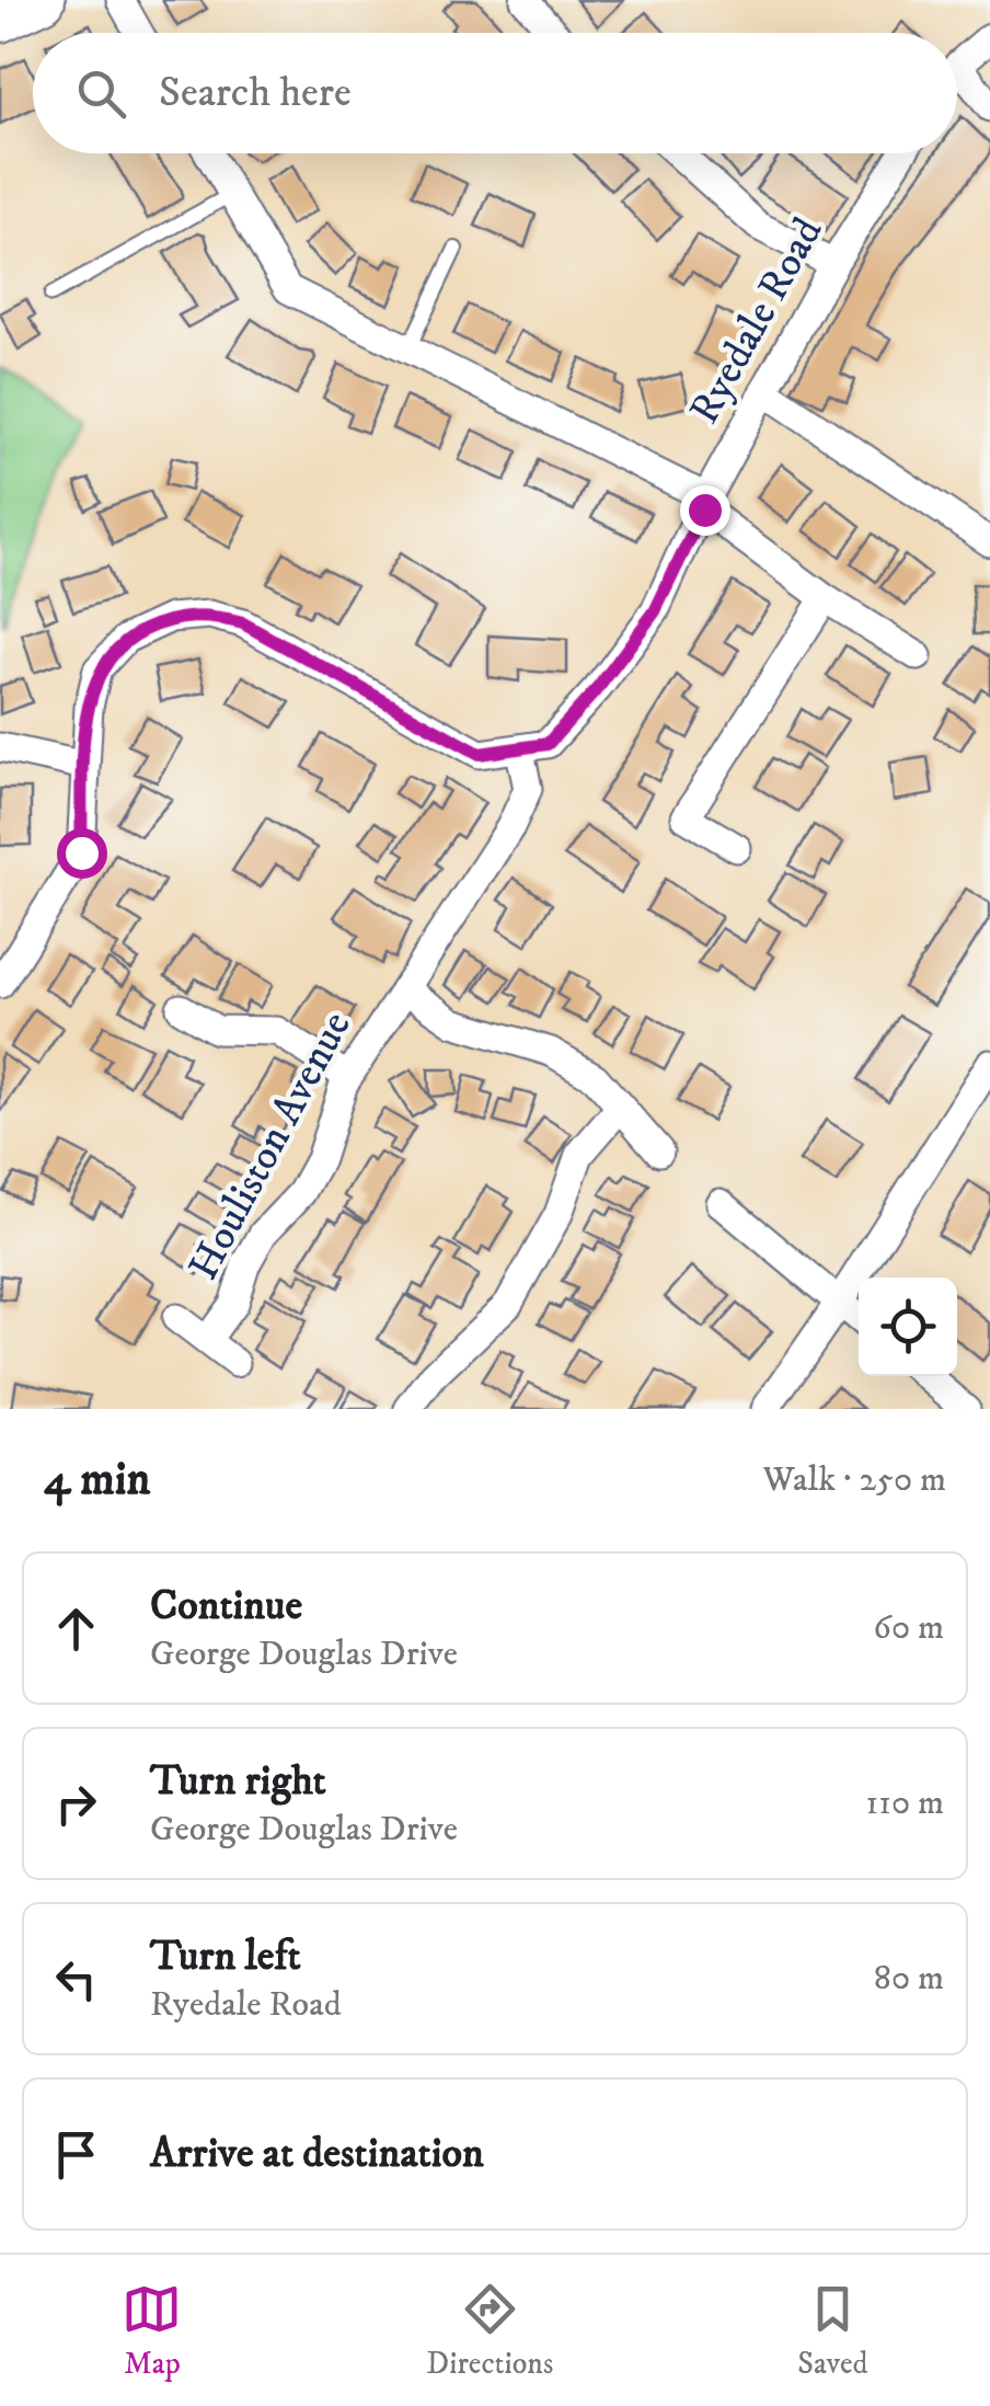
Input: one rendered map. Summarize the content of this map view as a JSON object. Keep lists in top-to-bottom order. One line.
{"streets":{"street":["Ryedale Road","Houliston Avenue"]},"crossings":[["Ryedale Road","Houliston Avenue"]],"page":{"search":"Search here","heading":["4 min","Walk · 250 m"],"list":[["Continue","George Douglas Drive","60 m"],["Turn right","George Douglas Drive","110 m"],["Turn left","Ryedale Road","80 m"],"Arrive at destination"],"nav":["Map","Directions","Saved"]}}
